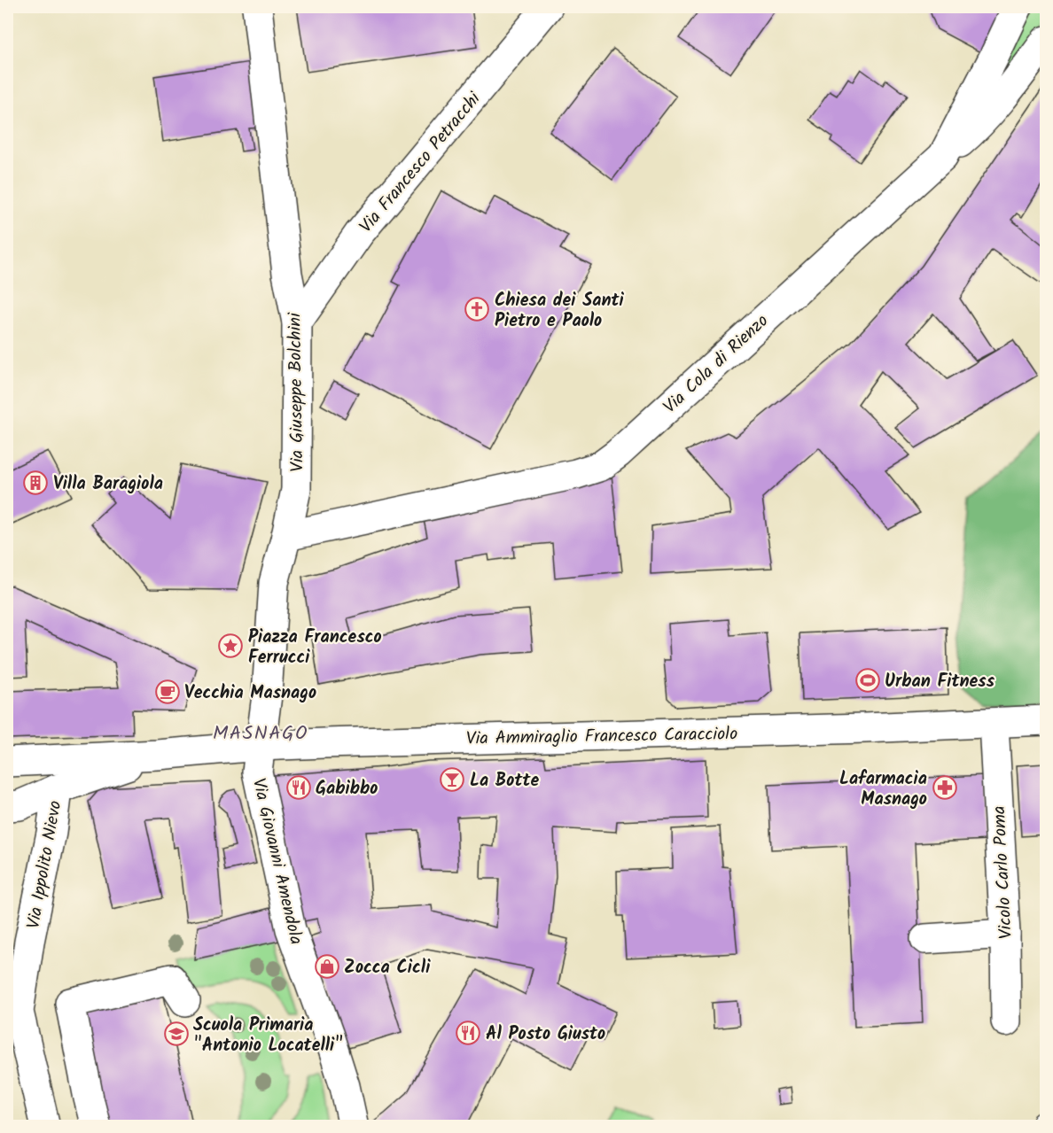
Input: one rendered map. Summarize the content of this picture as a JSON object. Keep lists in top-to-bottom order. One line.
{"streets":{"street":["Via Francesco Petracchi","Via Cola di Rienzo","Via Giuseppe Bolchini","Via Ammiraglio Francesco Caracciolo","Via Giovanni Amendola","Via Ippolito Nievo","Vicolo Carlo Poma"]},"crossings":[["Via Francesco Petracchi","Via Giuseppe Bolchini"],["Via Cola di Rienzo","Via Giuseppe Bolchini"],["Via Giuseppe Bolchini","Via Ammiraglio Francesco Caracciolo"],["Via Giuseppe Bolchini","Via Giovanni Amendola"],["Via Ammiraglio Francesco Caracciolo","Via Giovanni Amendola"],["Via Ammiraglio Francesco Caracciolo","Via Ippolito Nievo"],["Via Ammiraglio Francesco Caracciolo","Vicolo Carlo Poma"]],"districts":["MASNAGO"],"places":{"church":["Chiesa dei Santi Pietro e Paolo"],"building":["Villa Baragiola"],"place":["Piazza Francesco Ferrucci"],"sports":["Urban Fitness"],"cafe":["Vecchia Masnago"],"bar":["La Botte"],"restaurant":["Gabibbo","Al Posto Giusto"],"pharmacy":["Lafarmacia Masnago"],"shop":["Zocca Cicli"],"school or university":["Scuola Primaria \"Antonio Locatelli\""]}}
